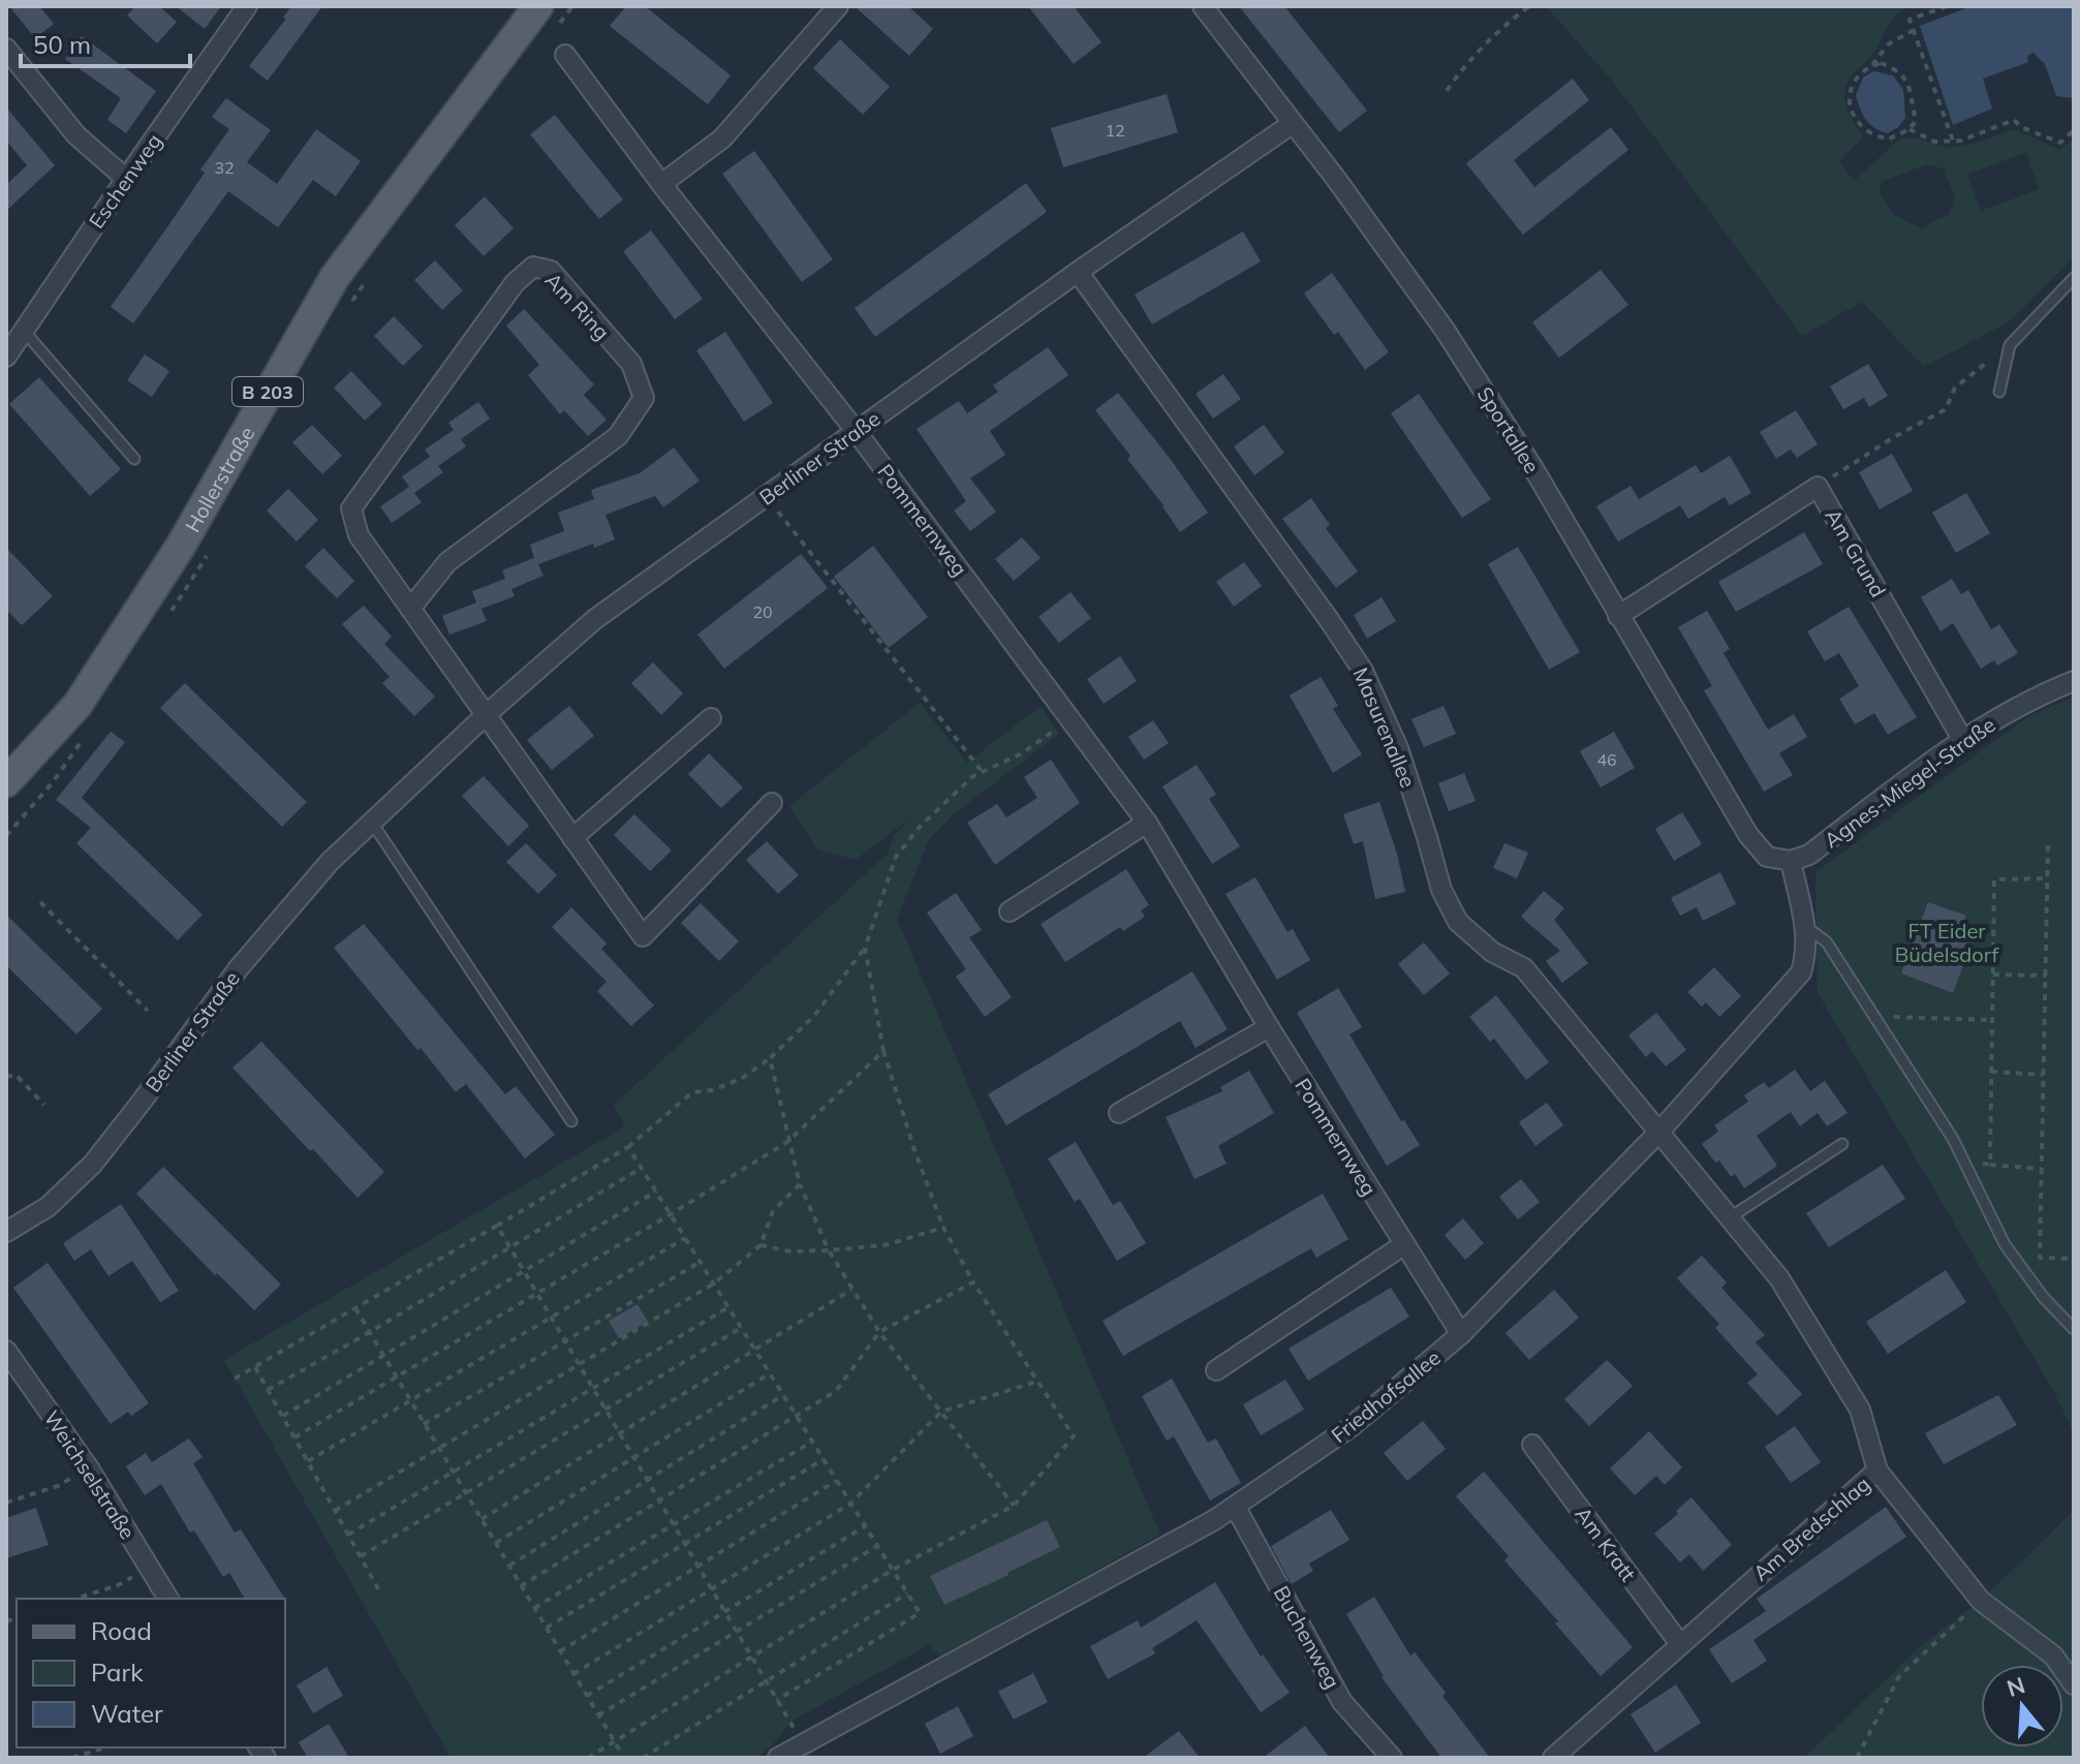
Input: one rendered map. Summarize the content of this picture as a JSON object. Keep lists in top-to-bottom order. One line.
{"streets":{"main road":["B 203","Hollerstraße"],"street":["Eschenweg","Am Ring","Sportallee","Berliner Straße","Pommernweg","Am Grund","Masurenallee","Agnes-Miegel-Straße","Friedhofsallee","Weichselstraße","Am Bredschlag","Am Kratt","Buchenweg"]},"crossings":[["Am Ring","Berliner Straße"],["Sportallee","Berliner Straße"],["Sportallee","Am Grund"],["Sportallee","Agnes-Miegel-Straße"],["Sportallee","Friedhofsallee"],["Berliner Straße","Pommernweg"],["Berliner Straße","Masurenallee"],["Pommernweg","Friedhofsallee"],["Am Grund","Agnes-Miegel-Straße"],["Masurenallee","Friedhofsallee"],["Masurenallee","Am Bredschlag"],["Agnes-Miegel-Straße","Friedhofsallee"],["Friedhofsallee","Am Bredschlag"],["Friedhofsallee","Buchenweg"],["Am Bredschlag","Am Kratt"]],"parks":["FT Eider Büdelsdorf"],"house_numbers":["12","32","20","46"],"legend":["Road","Park","Water"],"scale_bar":"50 m","north":"top"}
